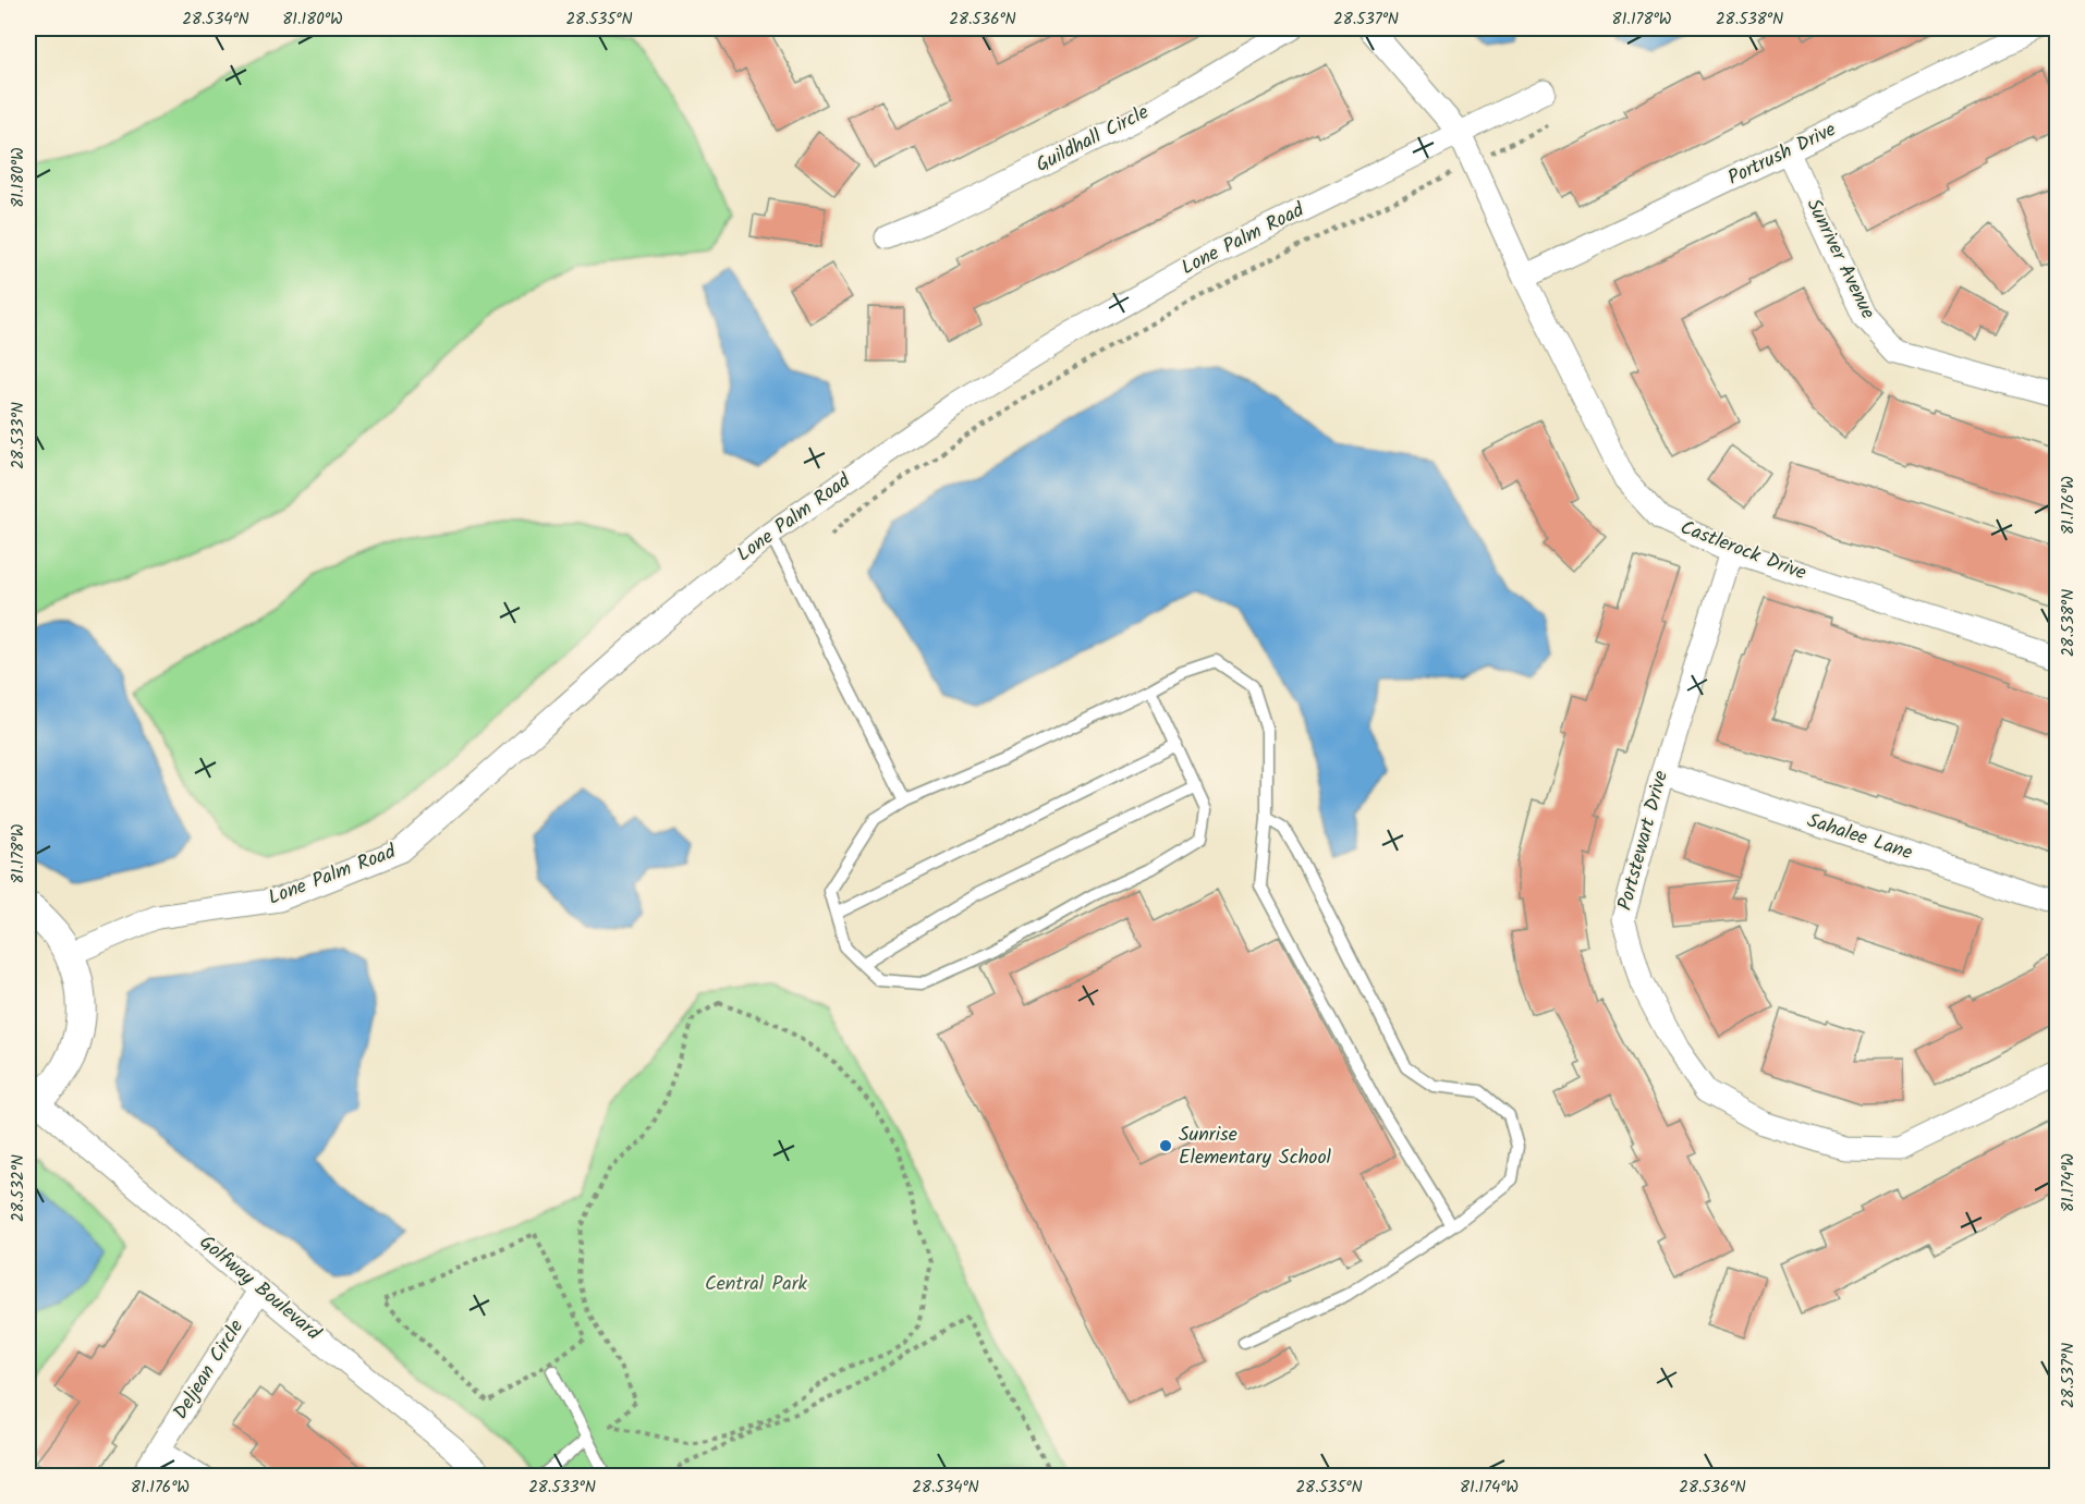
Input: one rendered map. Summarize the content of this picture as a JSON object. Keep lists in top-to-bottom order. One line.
{"streets":{"street":["Guildhall Circle","Portrush Drive","Lone Palm Road","Sunriver Avenue","Castlerock Drive","Sahalee Lane","Portstewart Drive","Golfway Boulevard","Deljean Circle"]},"crossings":[["Portrush Drive","Sunriver Avenue"],["Portrush Drive","Castlerock Drive"],["Lone Palm Road","Castlerock Drive"],["Castlerock Drive","Portstewart Drive"],["Sahalee Lane","Portstewart Drive"],["Golfway Boulevard","Deljean Circle"]],"parks":["Central Park"],"places":["Sunrise Elementary School"],"coordinates":["28.534°N","81.180°W","28.535°N","28.536°N","28.537°N","81.178°W","28.538°N","28.533°N","81.176°W","81.174°W","28.532°N"]}
